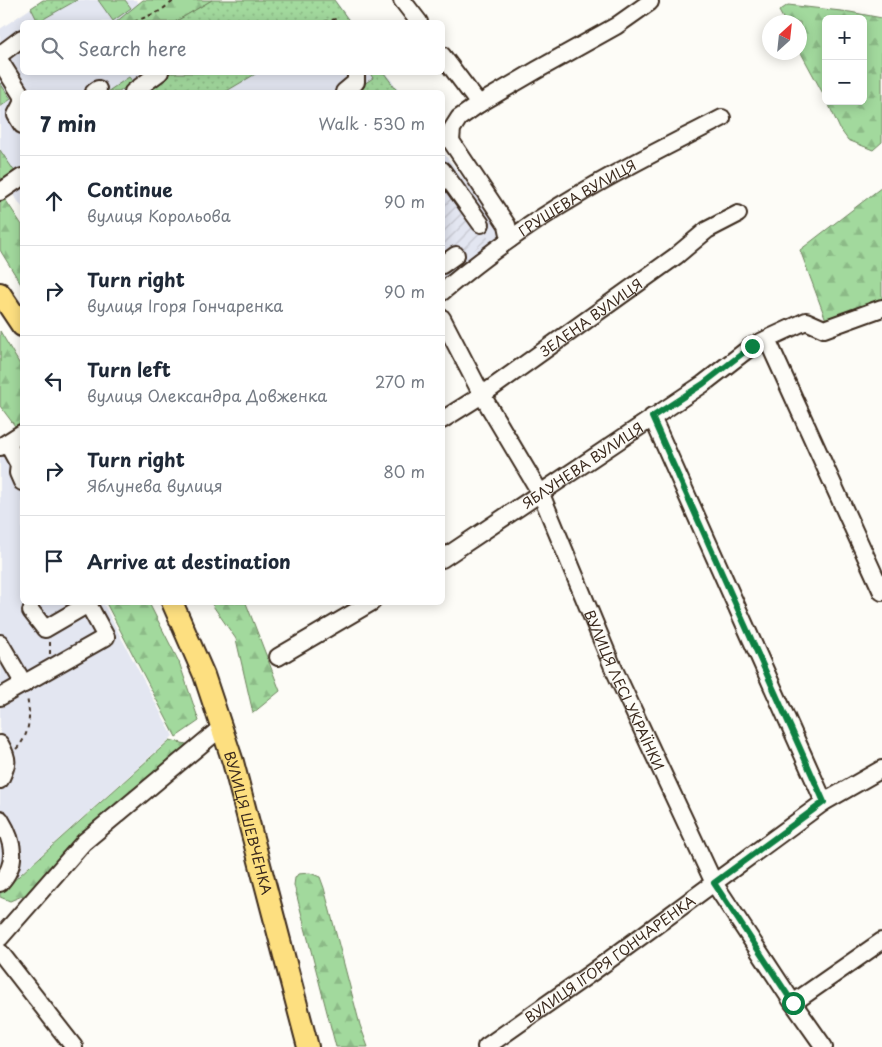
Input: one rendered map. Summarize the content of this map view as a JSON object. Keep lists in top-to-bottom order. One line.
{"streets":{"main road":["ВУЛИЦЯ ШЕВЧЕНКА"],"street":["ГРУШЕВА ВУЛИЦЯ","ЗЕЛЕНА ВУЛИЦЯ","ЯБЛУНЕВА ВУЛИЦЯ","ВУЛИЦЯ ЛЕСІ УКРАЇНКИ","ВУЛИЦЯ ІГОРЯ ГОНЧАРЕНКА"]},"crossings":[["ЗЕЛЕНА ВУЛИЦЯ","ВУЛИЦЯ ЛЕСІ УКРАЇНКИ"],["ЯБЛУНЕВА ВУЛИЦЯ","ВУЛИЦЯ ЛЕСІ УКРАЇНКИ"],["ВУЛИЦЯ ЛЕСІ УКРАЇНКИ","ВУЛИЦЯ ІГОРЯ ГОНЧАРЕНКА"]],"north":"top right","page":{"map_buttons":["+","−"],"search":"Search here","heading":["7 min","Walk · 530 m"],"list":[["Continue","вулиця Корольова","90 m"],["Turn right","вулиця Ігоря Гончаренка","90 m"],["Turn left","вулиця Олександра Довженка","270 m"],["Turn right","Яблунева вулиця","80 m"],"Arrive at destination"]}}
